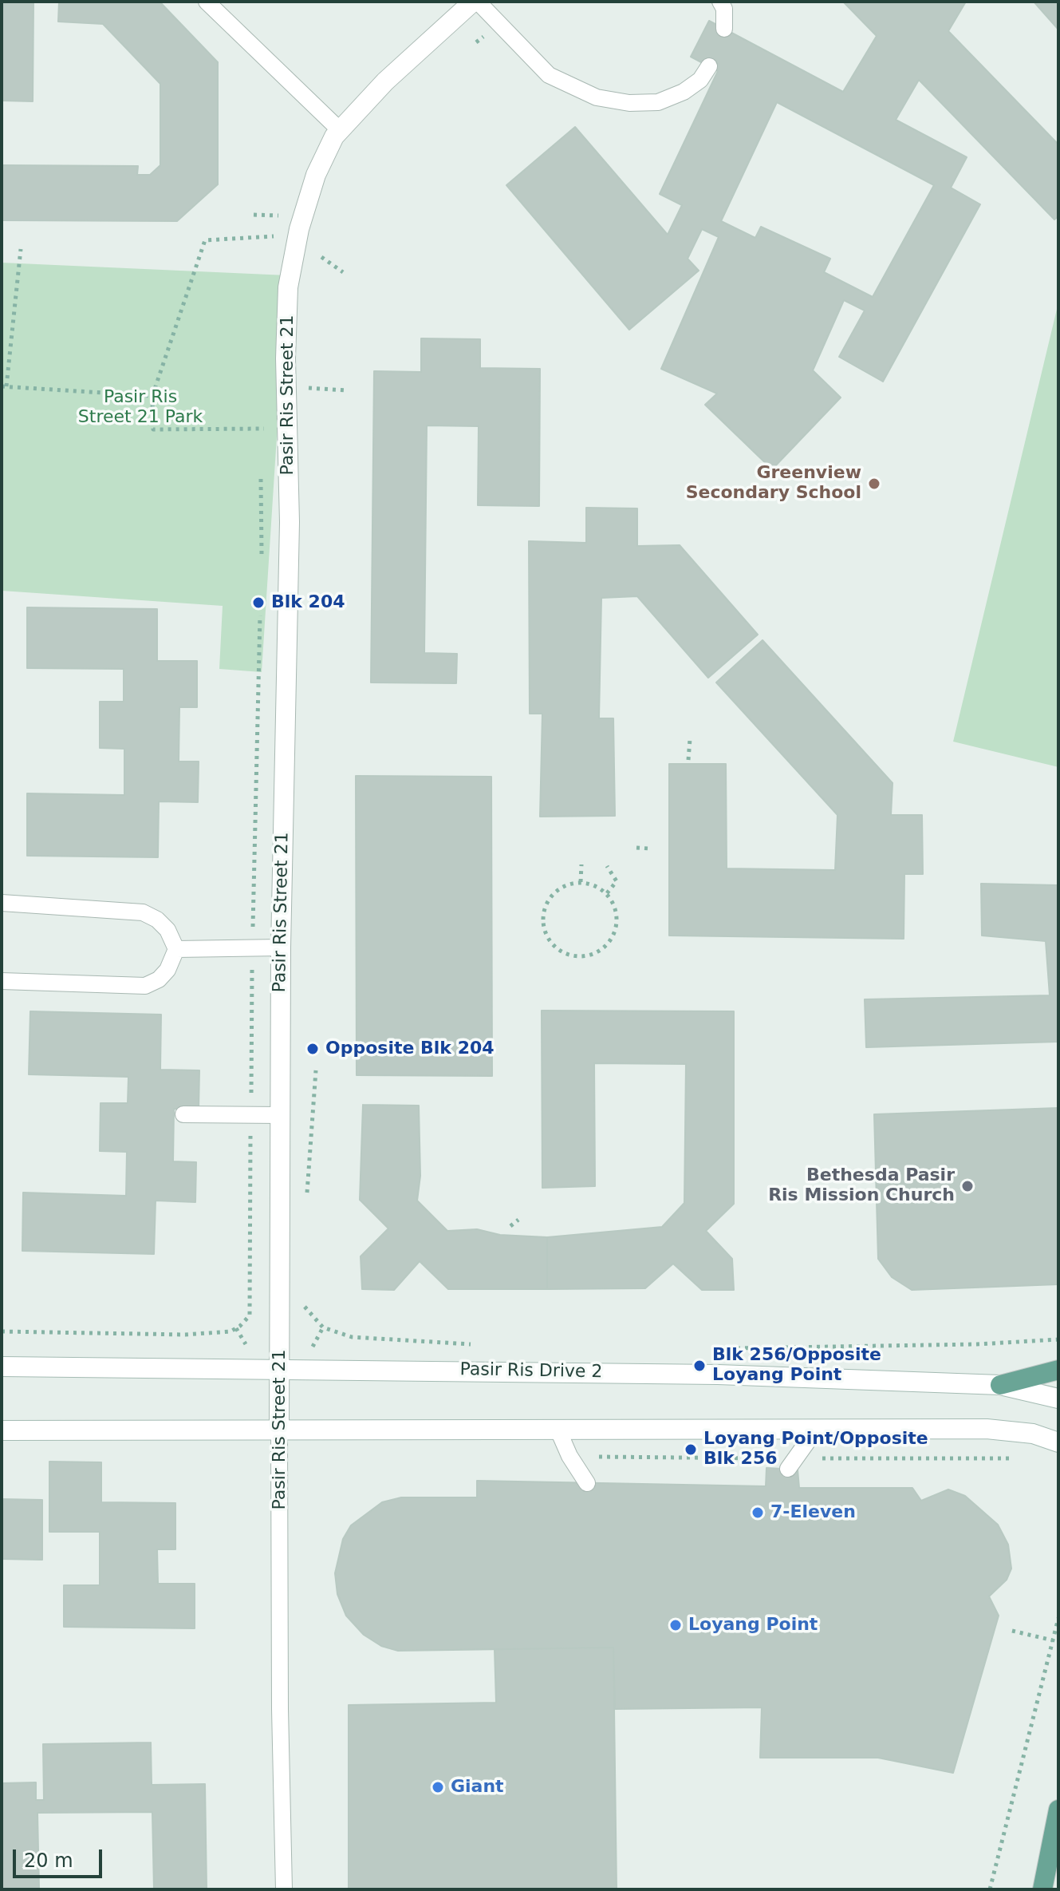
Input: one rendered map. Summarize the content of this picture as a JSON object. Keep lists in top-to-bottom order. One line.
{"streets":{"street":["Pasir Ris Street 21","Pasir Ris Drive 2"]},"crossings":[["Pasir Ris Street 21","Pasir Ris Drive 2"]],"parks":["Pasir Ris Street 21 Park"],"places":["Greenview Secondary School","Blk 204","Opposite Blk 204","Bethesda Pasir Ris Mission Church","Blk 256/Opposite Loyang Point","Loyang Point/Opposite Blk 256","7-Eleven","Loyang Point","Giant"],"scale_bar":"20 m"}
